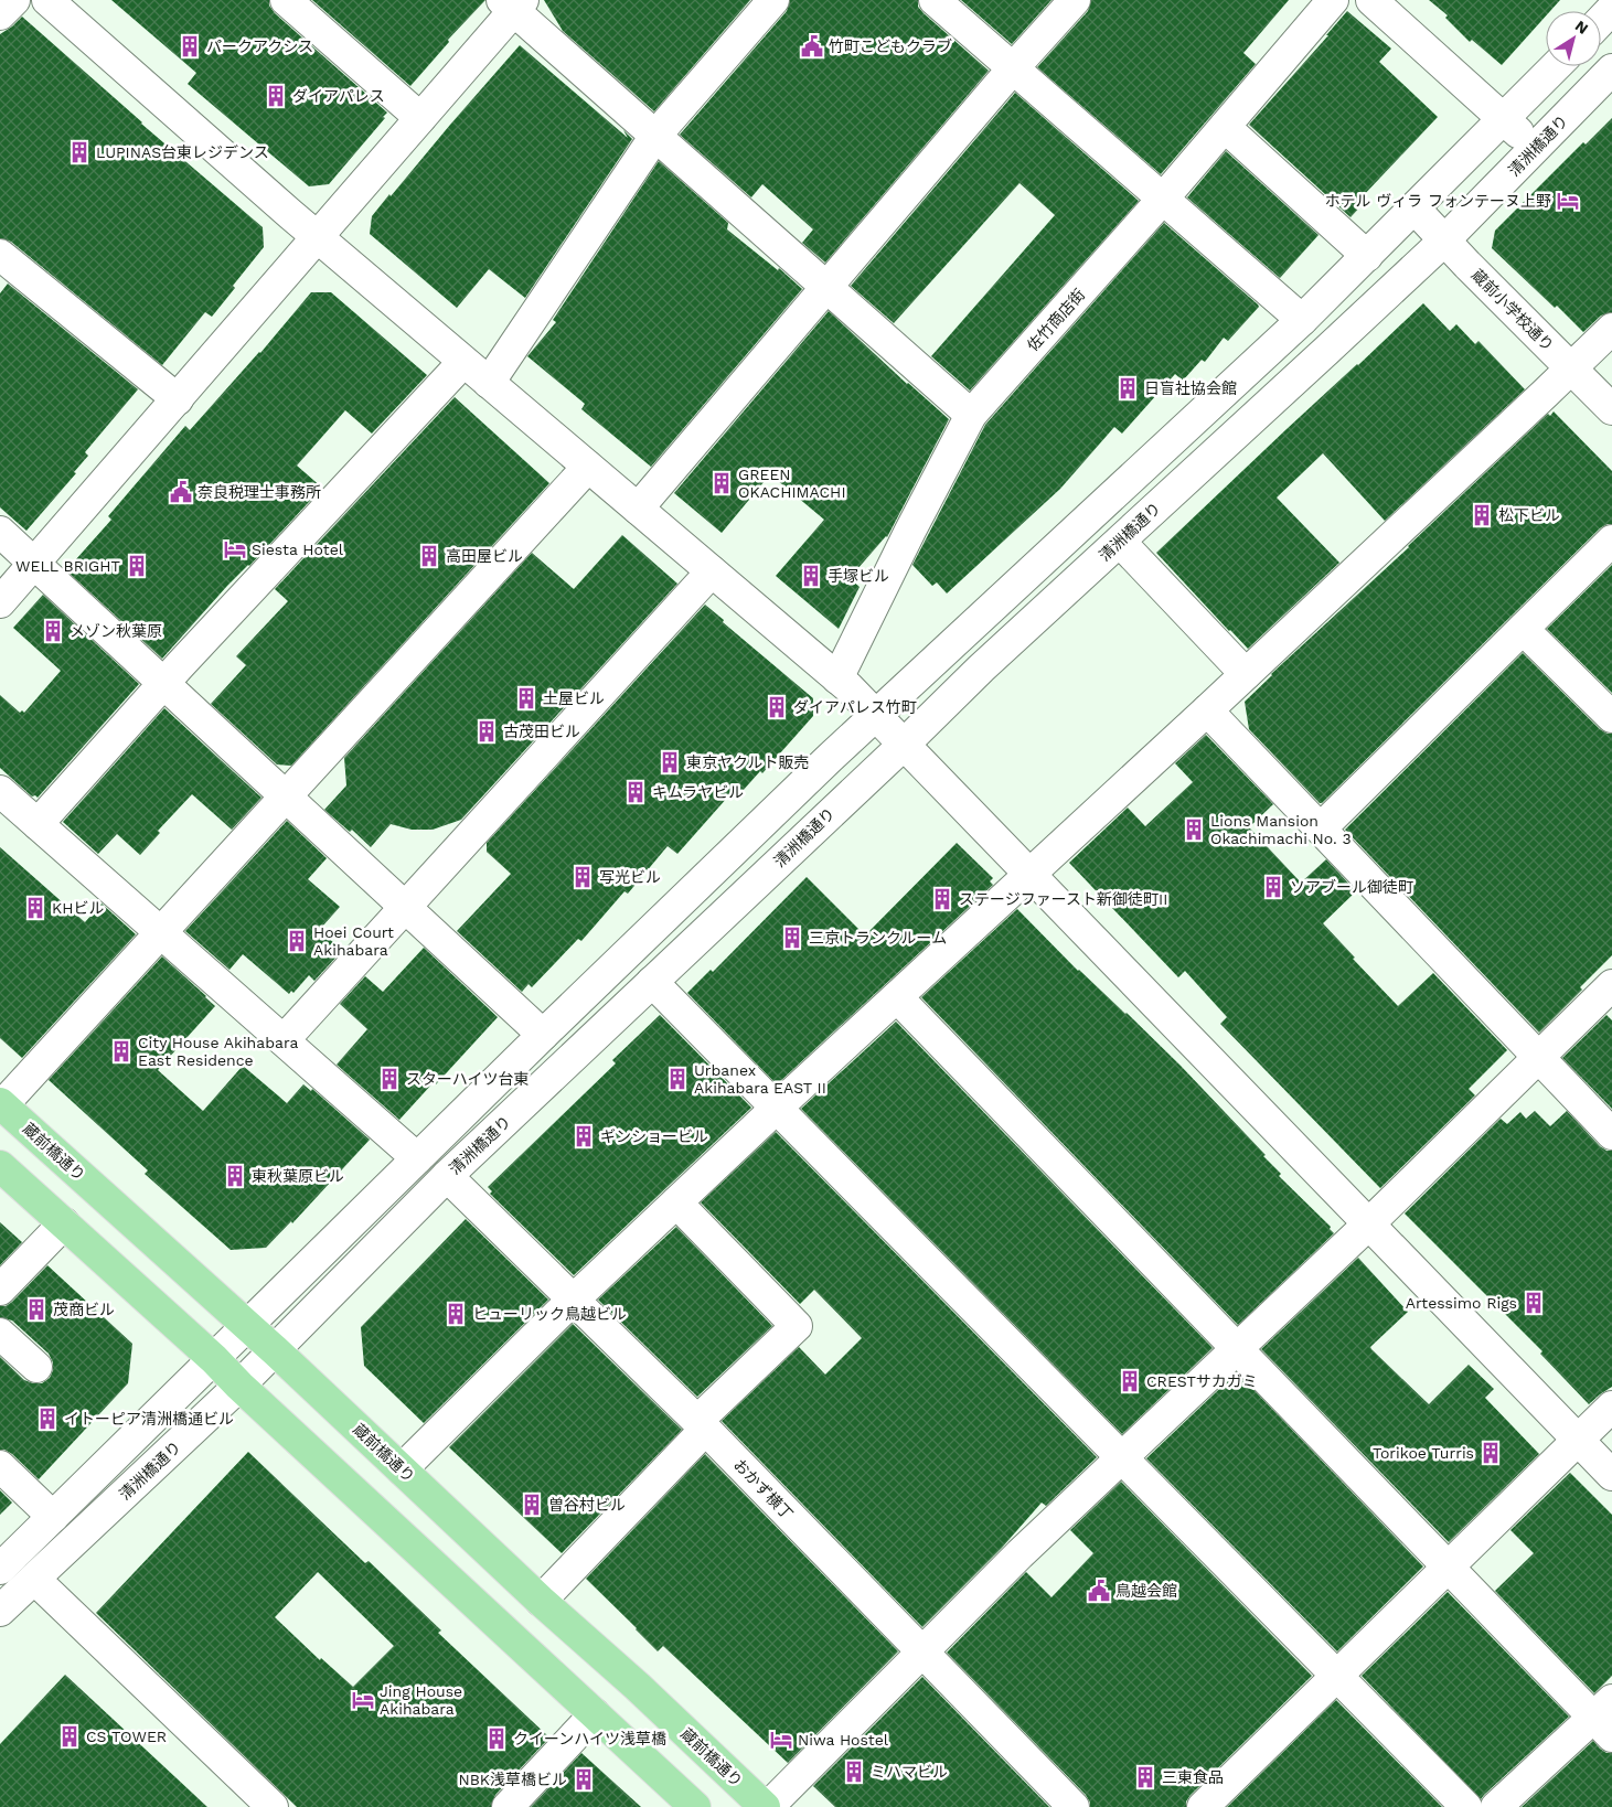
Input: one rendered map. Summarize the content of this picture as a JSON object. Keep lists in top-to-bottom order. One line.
{"streets":{"main road":["蔵前橋通り"],"street":["清洲橋通り","蔵前小学校通り","佐竹商店街","おかず横丁"]},"crossings":[["清洲橋通り","蔵前小学校通り"],["清洲橋通り","蔵前橋通り"],["清洲橋通り","おかず横丁"]],"places":{"building":["パークアクシス","ダイアパレス","LUPINAS台東レジデンス","日盲社協会館","GREEN OKACHIMACHI","松下ビル","高田屋ビル","WELL BRIGHT","手塚ビル","メゾン秋葉原","土屋ビル","ダイアパレス竹町","古茂田ビル","東京ヤクルト販売","キムラヤビル","Lions Mansion Okachimachi No. 3","写光ビル","ソアブール御徒町","ステージファースト新御徒町II","KHビル","三京トランクルーム","Hoei Court Akihabara","City House Akihabara East Residence","スターハイツ台東","Urbanex Akihabara EAST II","ギンショービル","東秋葉原ビル","Artessimo Rigs","茂商ビル","ヒューリック鳥越ビル","CRESTサカガミ","イトーピア清洲橋通ビル","Torikoe Turris","曽谷村ビル","CS TOWER","クイーンハイツ浅草橋","ミハマビル","三東食品","NBK浅草橋ビル"],"public building":["竹町こどもクラブ","奈良税理士事務所","鳥越会館"],"hotel":["ホテル ヴィラ フォンテーヌ上野","Siesta Hotel","Jing House Akihabara","Niwa Hostel"]},"north":"top right"}
